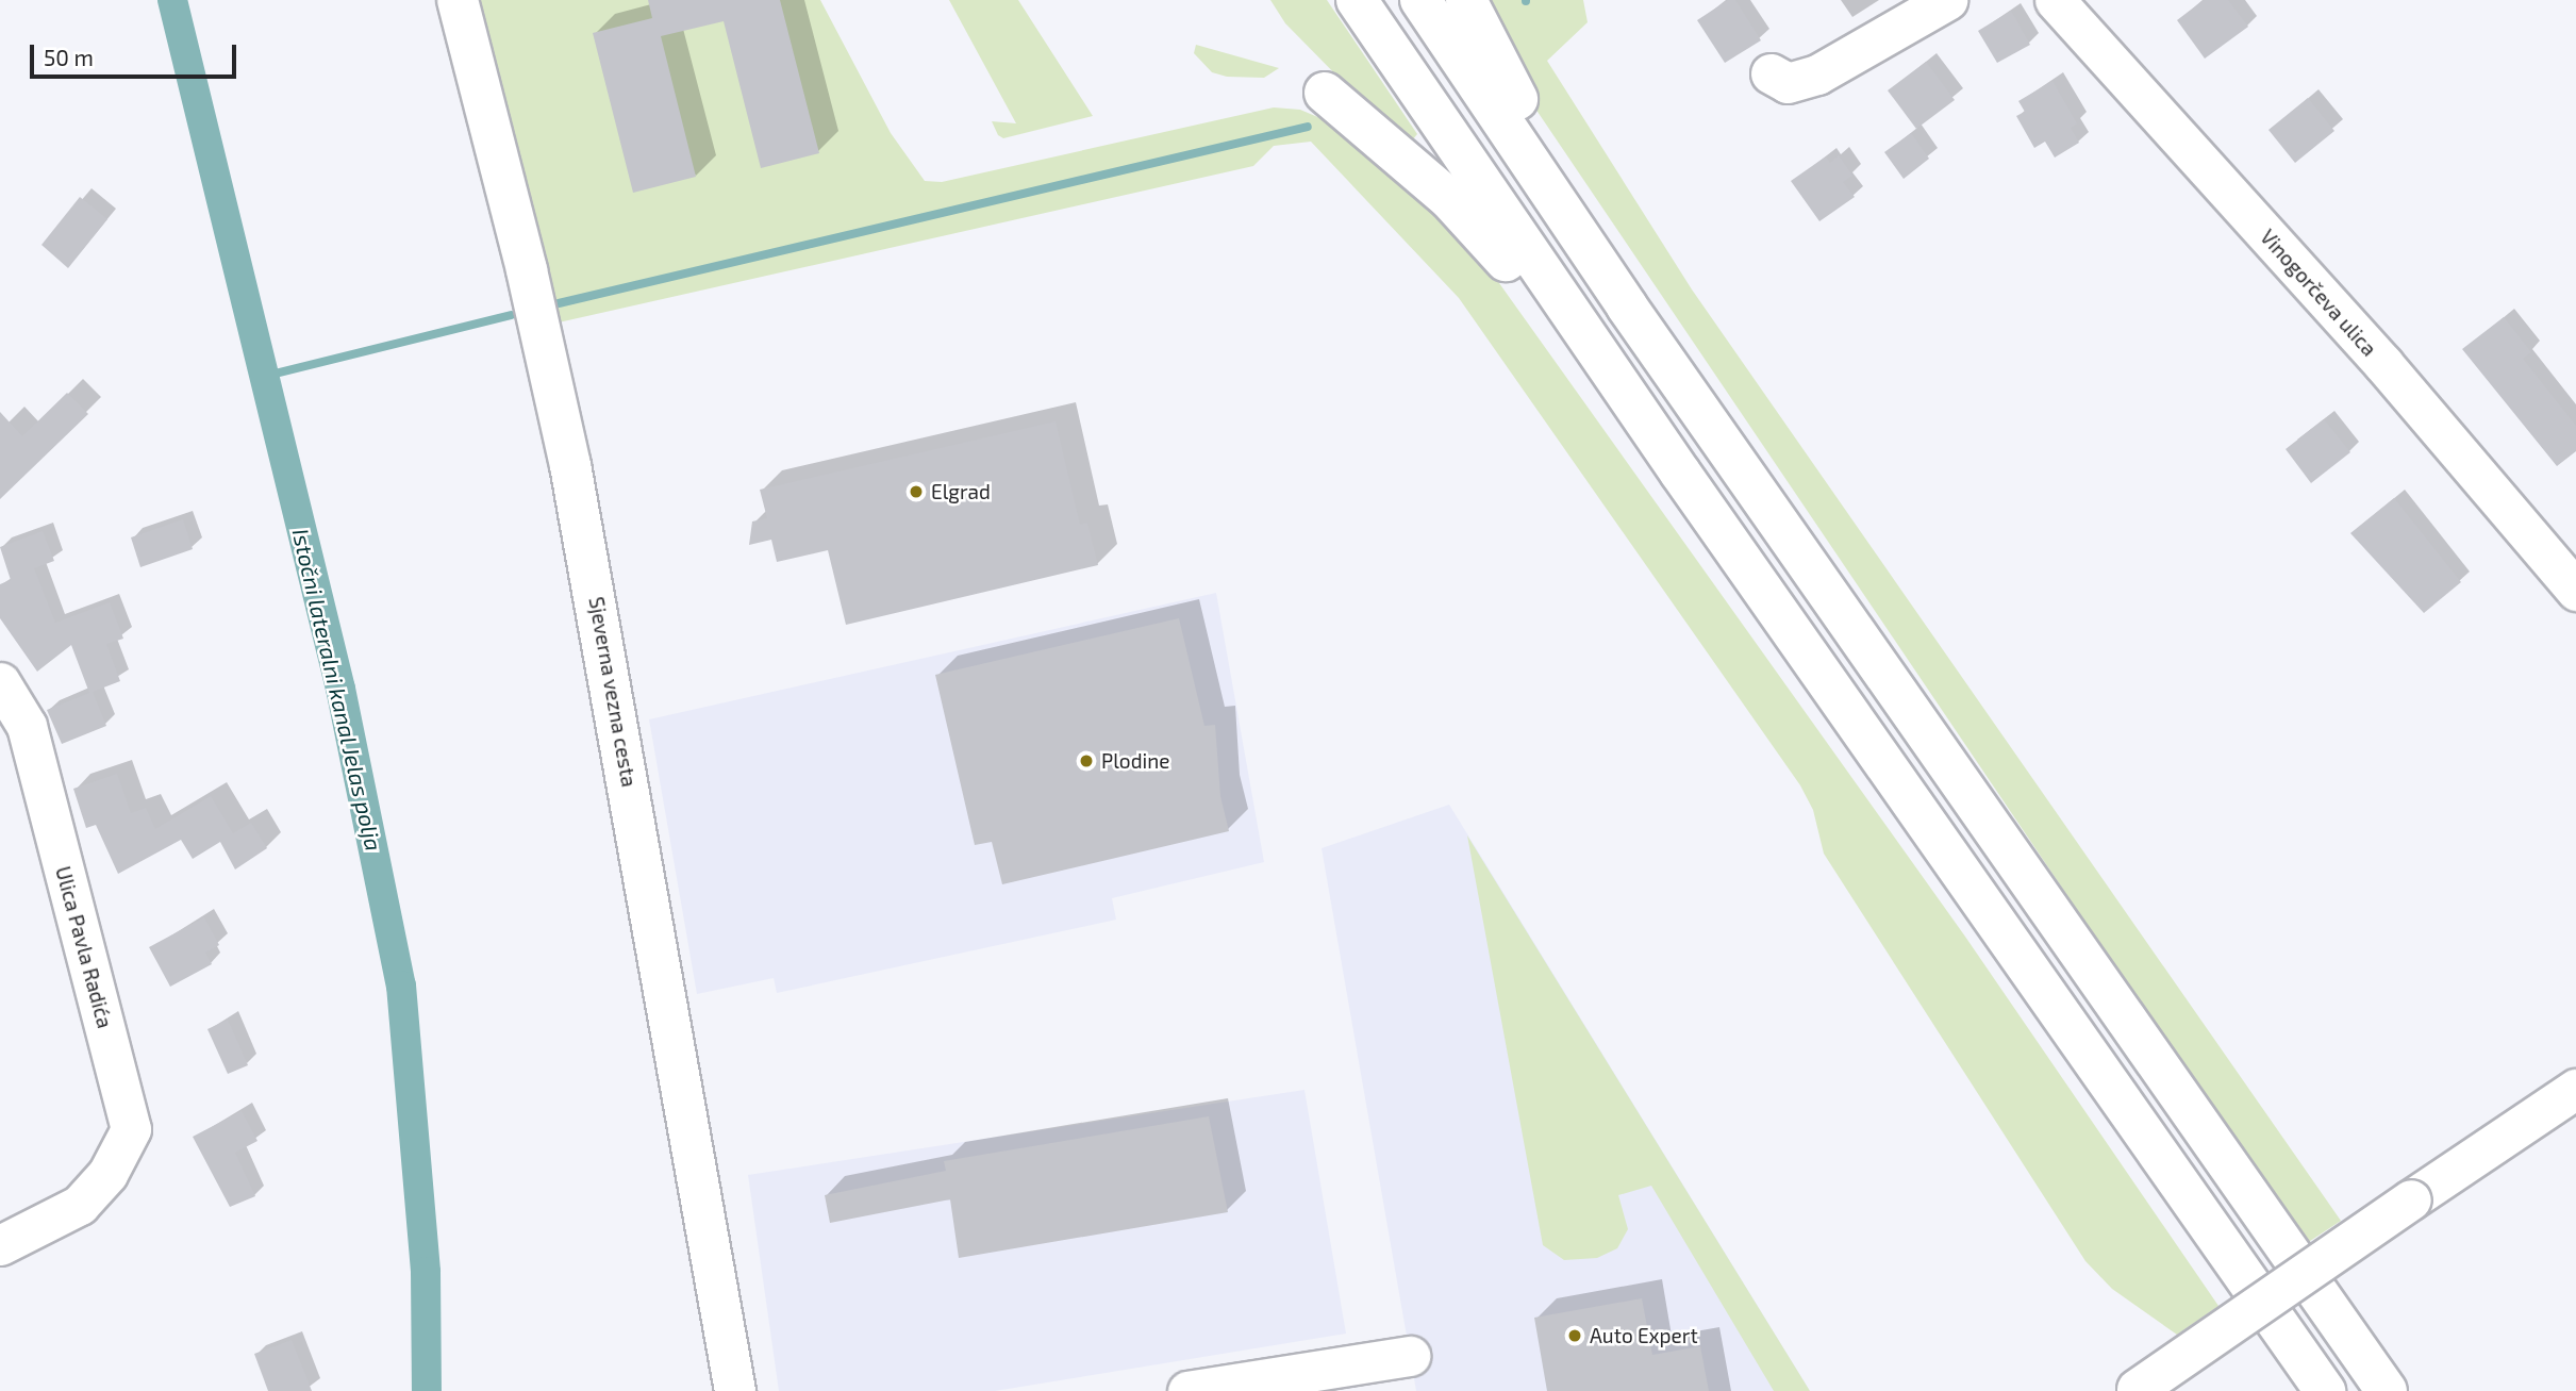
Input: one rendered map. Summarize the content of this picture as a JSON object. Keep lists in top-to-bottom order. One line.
{"streets":{"main road":["Sjeverna vezna cesta"],"street":["Vinogorčeva ulica","Ulica Pavla Radića"]},"water":["Istočni lateralni kanal Jelas polja"],"places":["Elgrad","Plodine","Auto Expert"],"scale_bar":"50 m"}
